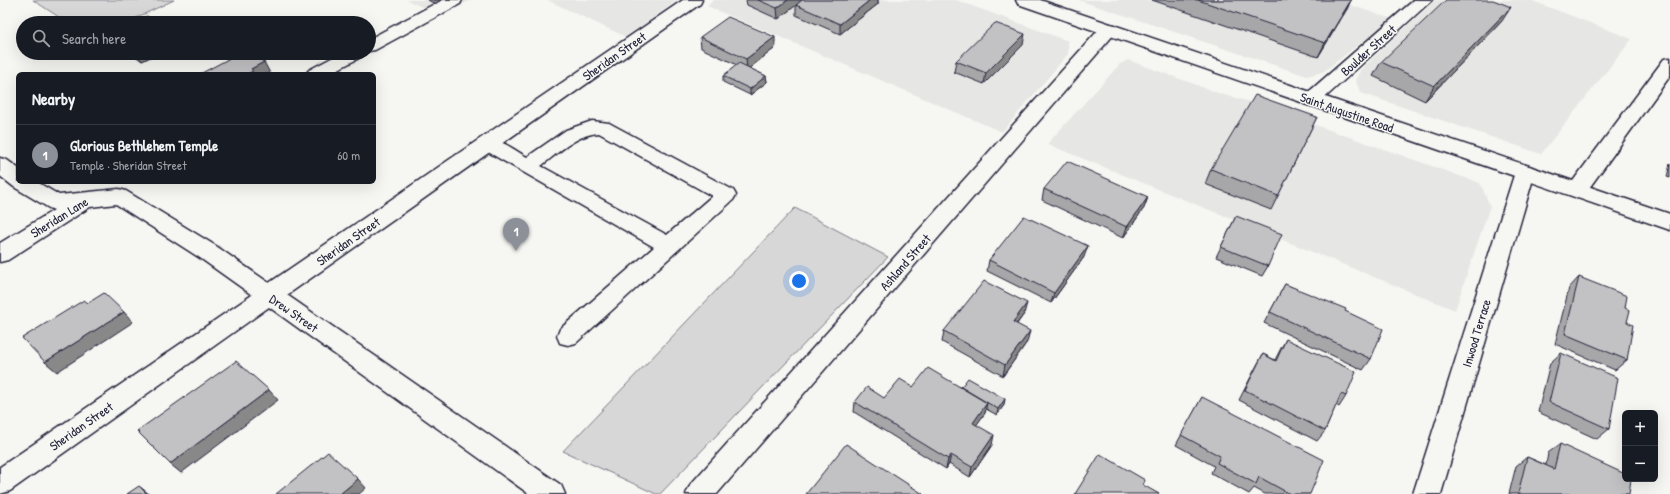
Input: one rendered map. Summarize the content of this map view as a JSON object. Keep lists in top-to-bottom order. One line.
{"streets":{"street":["Boulder Street","Sheridan Street","Saint Augustine Road","Sheridan Lane","Ashland Street","Drew Street","Inwood Terrace"]},"crossings":[["Boulder Street","Saint Augustine Road"],["Sheridan Street","Drew Street"],["Saint Augustine Road","Ashland Street"],["Saint Augustine Road","Inwood Terrace"],["Sheridan Lane","Drew Street"]],"page":{"search":"Search here","heading":"Nearby","list":[{"mark":"1","name":"Glorious Bethlehem Temple","note":"Temple · Sheridan Street","value":"60 m"}],"pins":"1","map_buttons":["+","−"]}}
